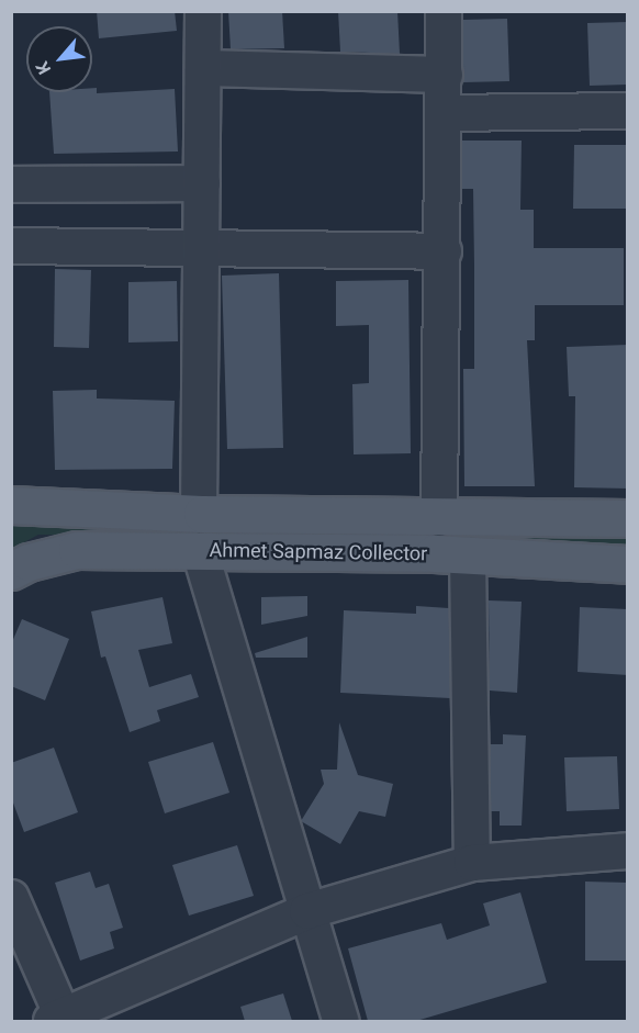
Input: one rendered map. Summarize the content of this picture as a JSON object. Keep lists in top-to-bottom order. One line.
{"streets":{"main road":["Ahmet Sapmaz Collector"]},"north":"bottom left"}
